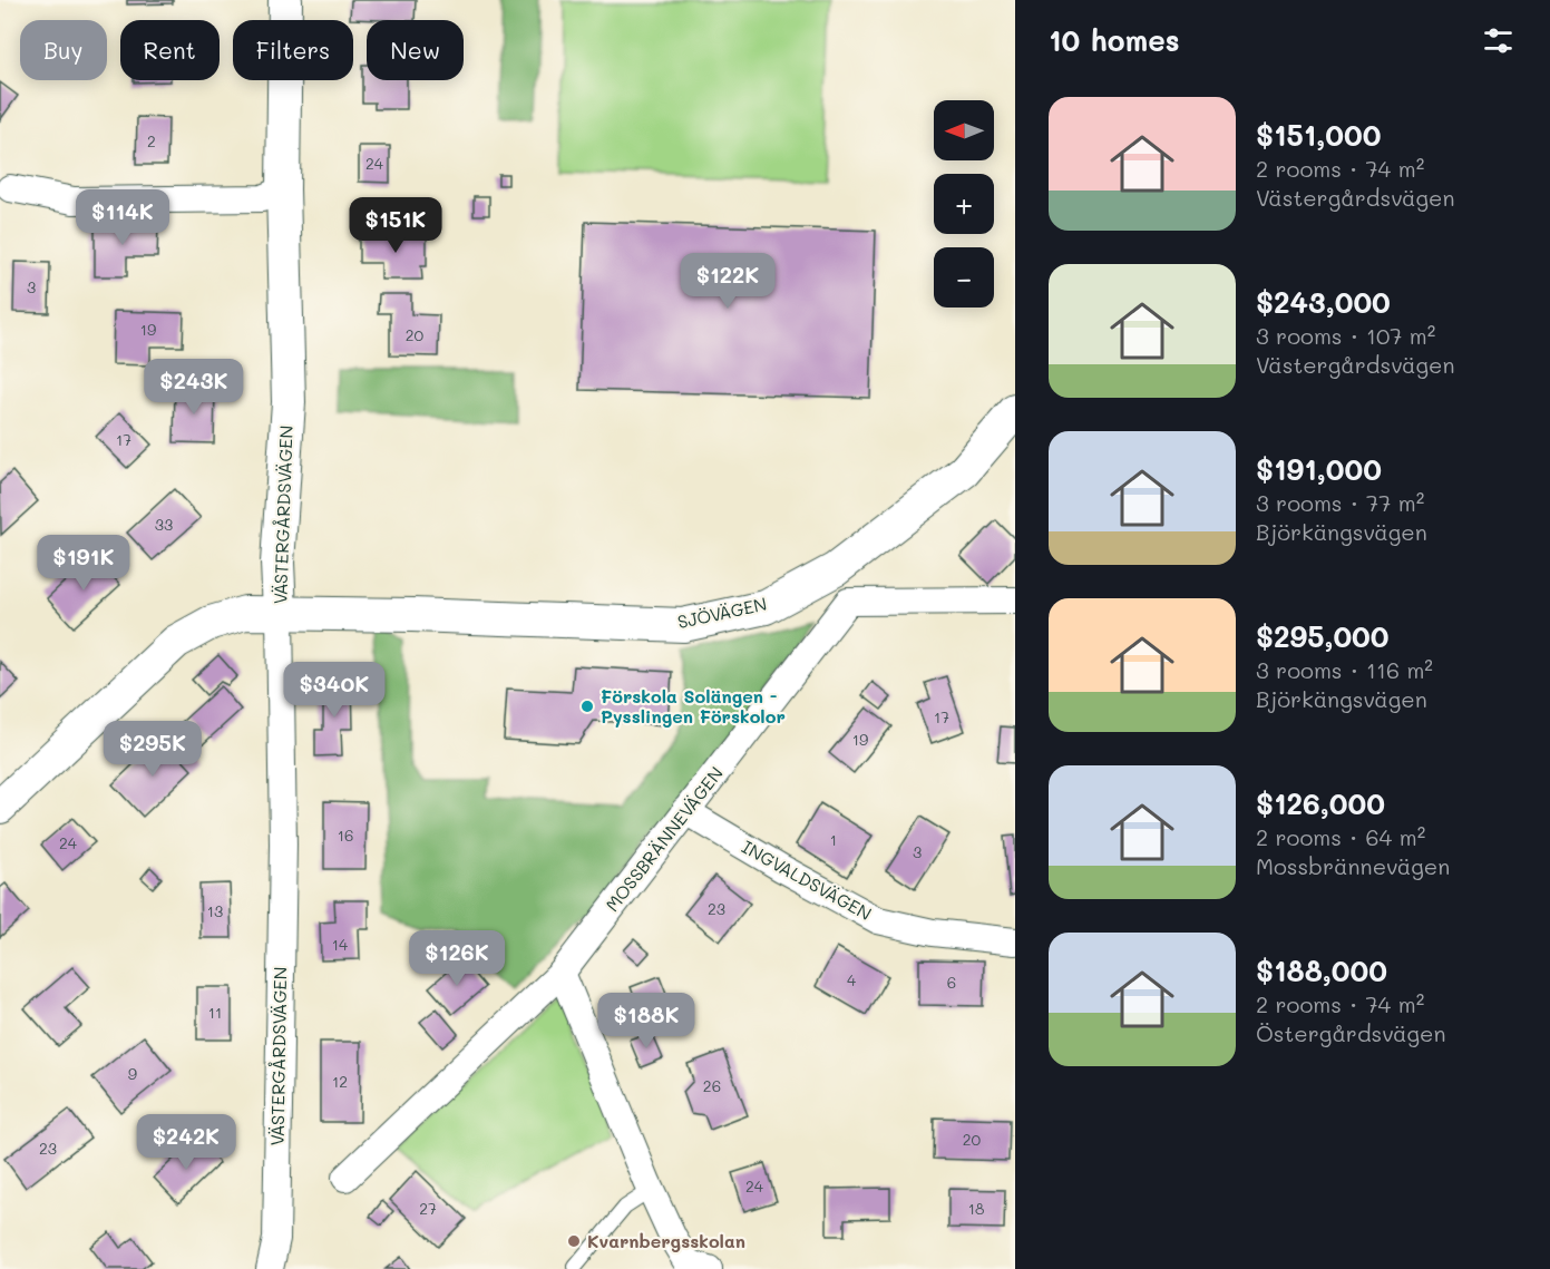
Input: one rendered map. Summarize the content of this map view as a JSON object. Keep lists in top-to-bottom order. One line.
{"streets":{"street":["VÄSTERGÅRDSVÄGEN","SJÖVÄGEN","MOSSBRÄNNEVÄGEN","INGVALDSVÄGEN"]},"crossings":[["VÄSTERGÅRDSVÄGEN","SJÖVÄGEN"],["MOSSBRÄNNEVÄGEN","INGVALDSVÄGEN"]],"places":["Förskola Solängen - Pysslingen Förskolor","Kvarnbergsskolan"],"house_numbers":["2","24","3","19","20","17","33","17","19","16","1","24","3","23","13","14","4","6","11","9","12","26","20","23","24","27","18"],"north":"left","page":{"heading":"10 homes","chip":["Buy","Rent","Filters","New"],"list":[{"name":"$151,000","note":"2 rooms · 74 m² · Västergårdsvägen"},{"name":"$243,000","note":"3 rooms · 107 m² · Västergårdsvägen"},{"name":"$191,000","note":"3 rooms · 77 m² · Björkängsvägen"},{"name":"$295,000","note":"3 rooms · 116 m² · Björkängsvägen"},{"name":"$126,000","note":"2 rooms · 64 m² · Mossbrännevägen"},{"name":"$188,000","note":"2 rooms · 74 m² · Östergårdsvägen"}],"map_buttons":["+","−"],"price":["$114K","$151K","$122K","$243K","$191K","$340K","$295K","$126K","$188K","$242K"]}}
